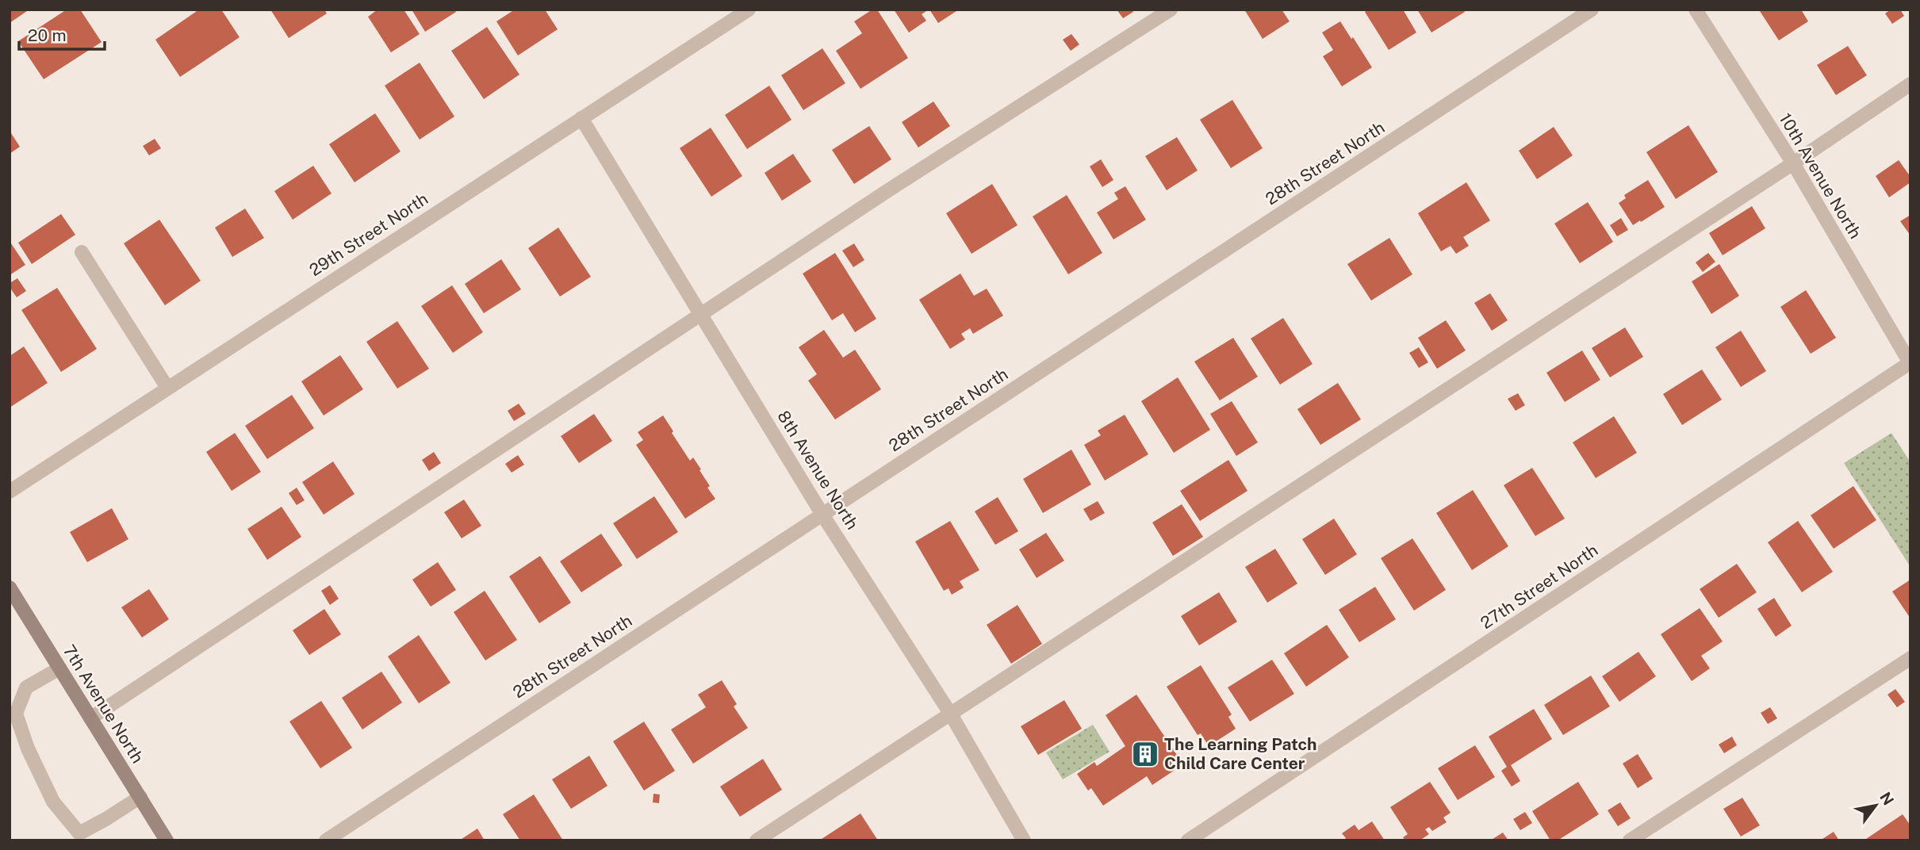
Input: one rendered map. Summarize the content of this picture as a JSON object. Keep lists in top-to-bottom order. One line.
{"streets":{"street":["28th Street North","10th Avenue North","29th Street North","8th Avenue North","27th Street North","7th Avenue North"]},"crossings":[["28th Street North","8th Avenue North"],["10th Avenue North","27th Street North"],["29th Street North","8th Avenue North"]],"places":{"building":["The Learning Patch Child Care Center"]},"scale_bar":"20 m","north":"top right"}
